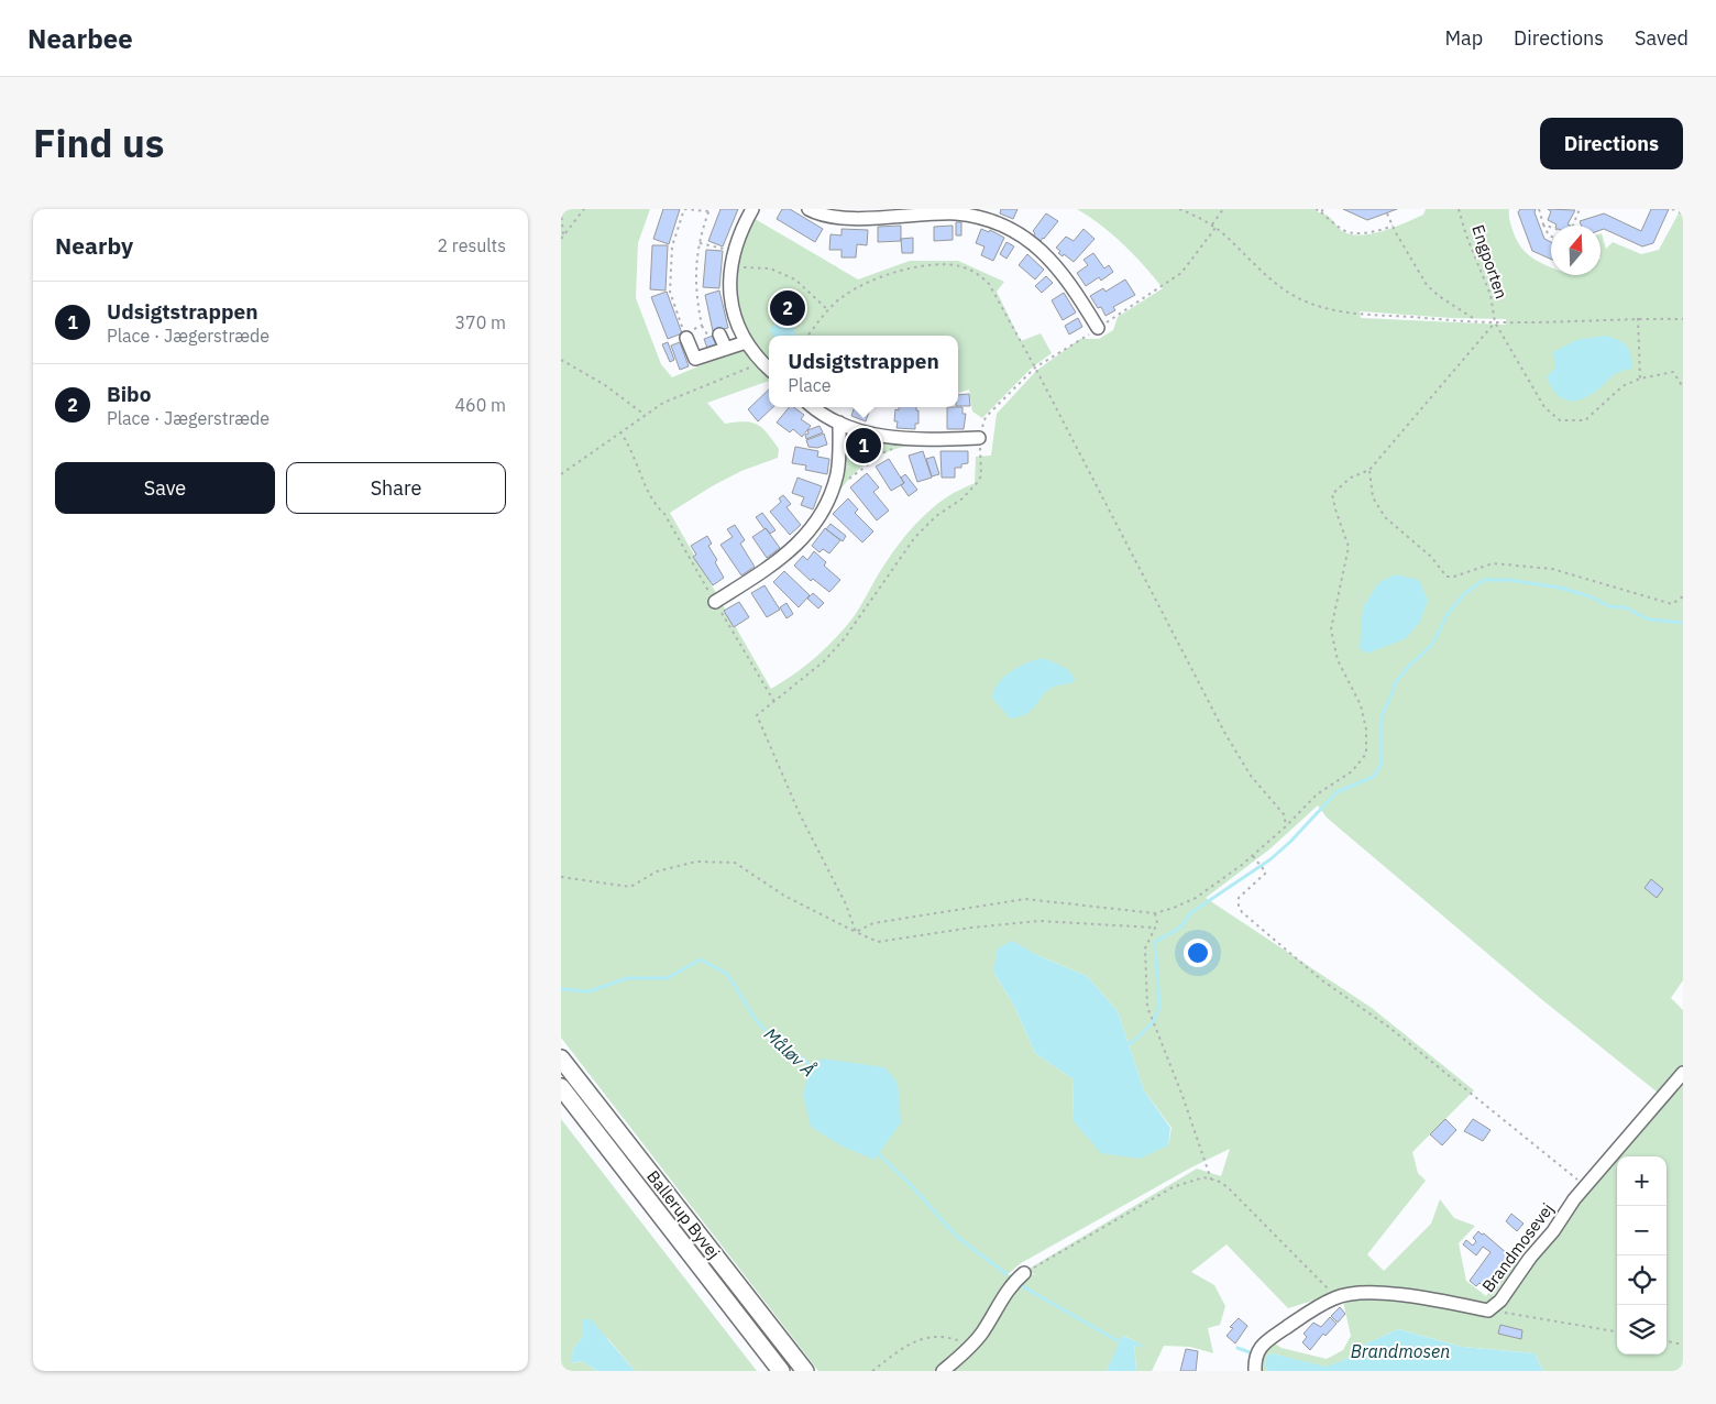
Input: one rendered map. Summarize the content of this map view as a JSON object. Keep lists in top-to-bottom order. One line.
{"streets":{"main road":["Ballerup Byvej"],"street":["Brandmosevej"],"path":["Engporten"]},"water":["Måløv Å","Brandmosen"],"north":"top","page":{"header":"Nearbee","nav":["Map","Directions","Saved"],"title":"Find us","buttons":["Directions",["Save","Share"]],"heading":["Nearby","2 results"],"list":[{"mark":"1","name":"Udsigtstrappen","note":"Place · Jægerstræde","value":"370 m"},{"mark":"2","name":"Bibo","note":"Place · Jægerstræde","value":"460 m"}],"pins":["2","1"],"popup":["Udsigtstrappen","Place"],"map_buttons":["+","−"]}}
